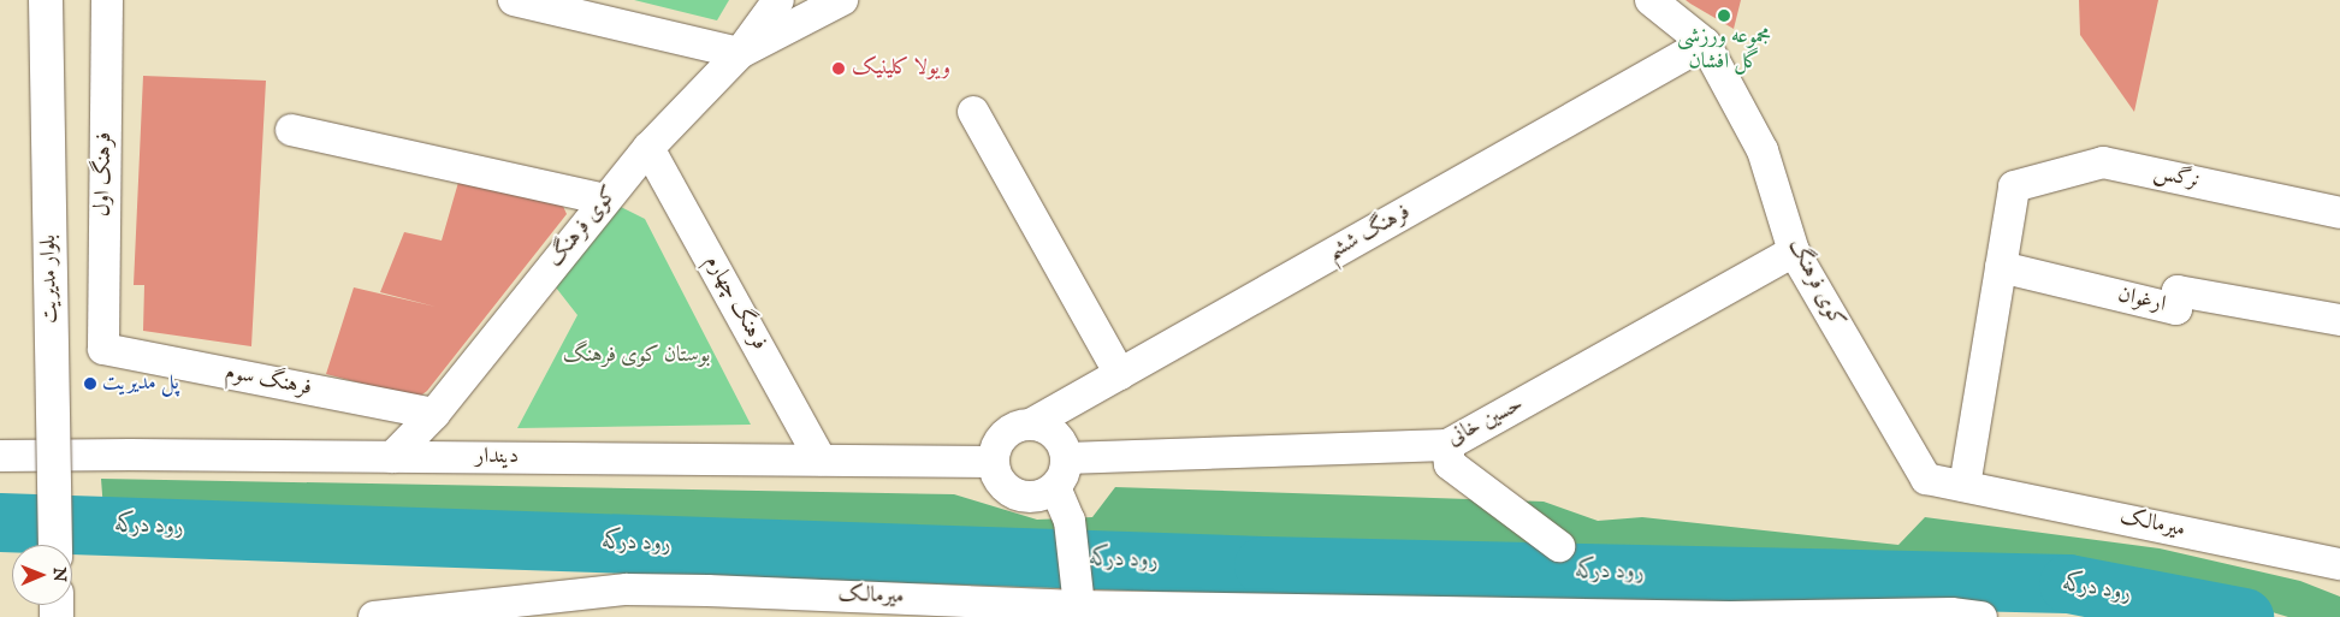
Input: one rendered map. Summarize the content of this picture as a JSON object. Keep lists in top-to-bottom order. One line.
{"streets":{"main road":["بلوار مدیریت"],"street":["فرهنگ اول","نرگس","کوی فرهنگ","فرهنگ ششم","ارغوان","فرهنگ چهارم","فرهنگ سوم","حسین خانی","دیندار","میرمالک"]},"crossings":[["فرهنگ اول","فرهنگ سوم"],["نرگس","ارغوان"],["کوی فرهنگ","فرهنگ ششم"],["کوی فرهنگ","فرهنگ چهارم"],["کوی فرهنگ","فرهنگ سوم"],["کوی فرهنگ","حسین خانی"],["کوی فرهنگ","دیندار"],["کوی فرهنگ","میرمالک"],["فرهنگ ششم","حسین خانی"],["فرهنگ ششم","دیندار"],["فرهنگ چهارم","دیندار"],["حسین خانی","دیندار"]],"water":["رود درکه"],"parks":["بوستان کوی فرهنگ"],"places":["مجموعه ورزشی گل افشان","ویولا کلینیک","پل مدیریت"],"north":"right"}
